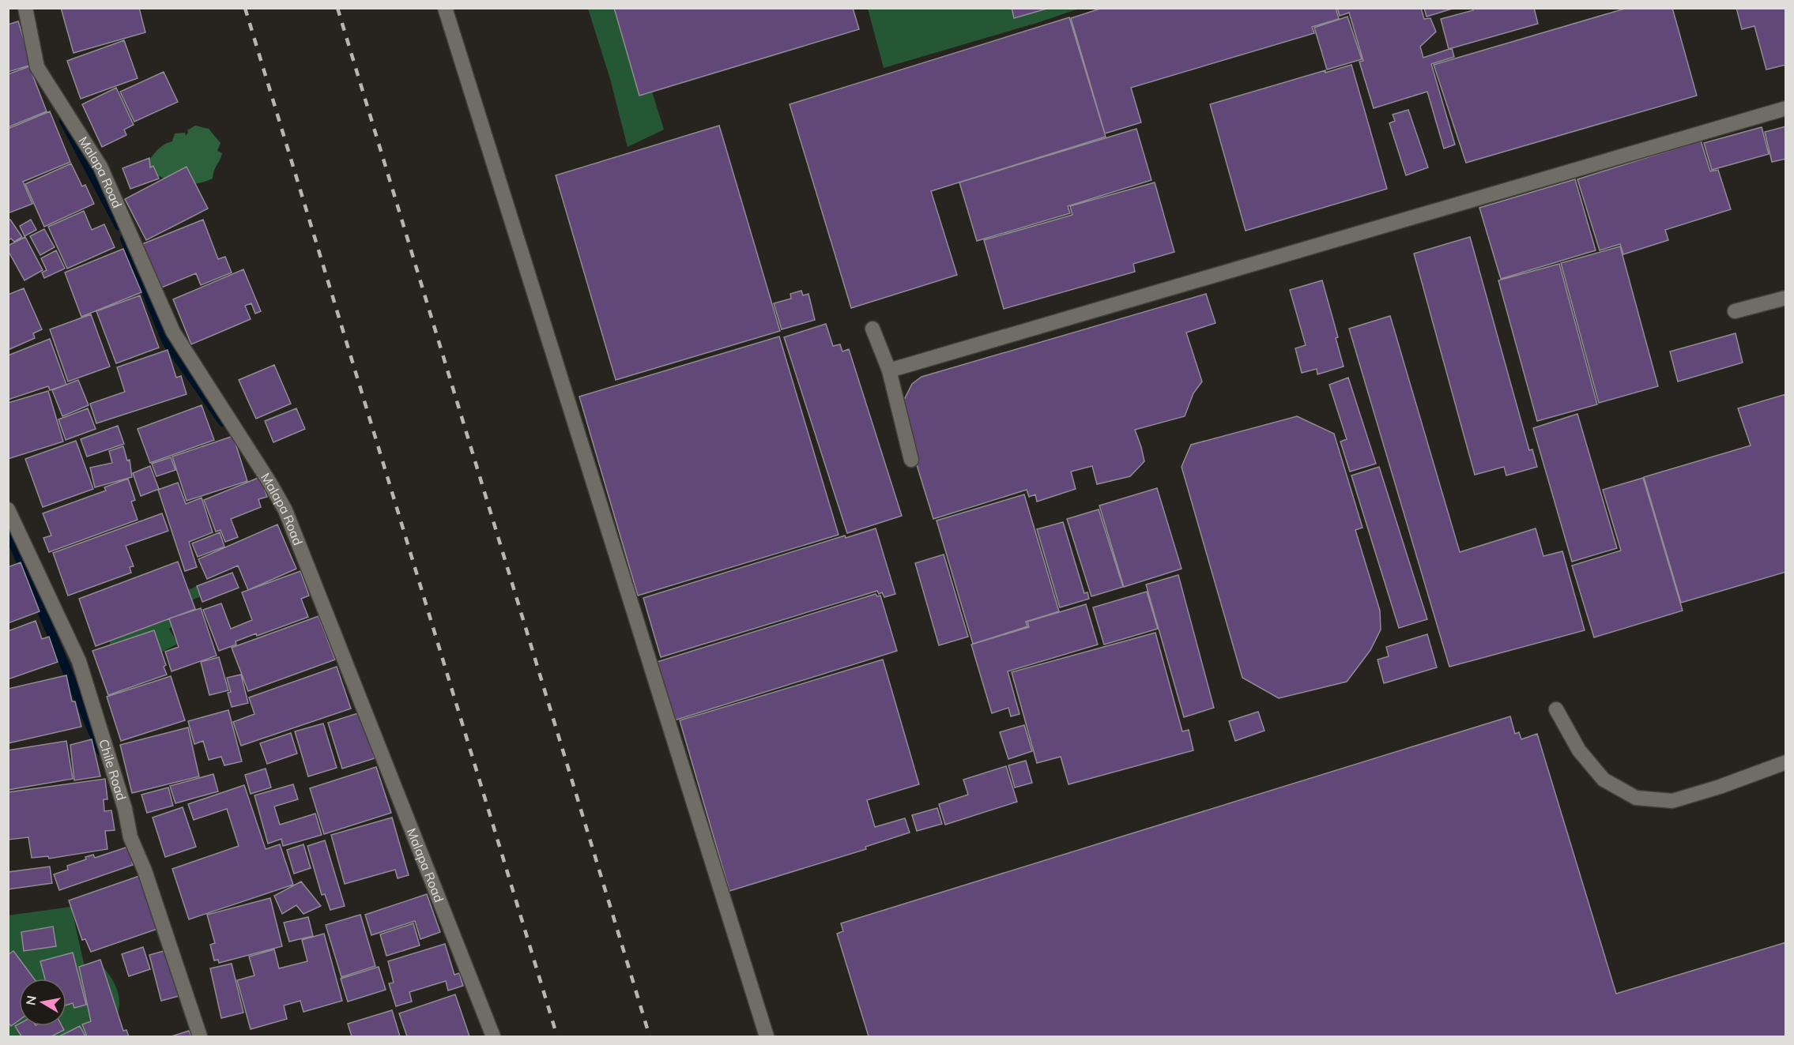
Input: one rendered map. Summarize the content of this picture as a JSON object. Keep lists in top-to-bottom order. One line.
{"streets":{"street":["Malapa Road","Chile Road"]},"north":"left"}
